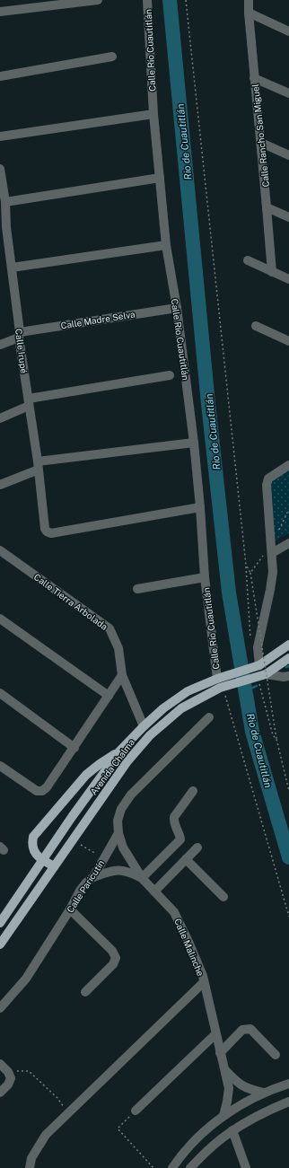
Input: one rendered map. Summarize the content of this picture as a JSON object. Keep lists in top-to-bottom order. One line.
{"streets":{"main road":["Avenida Chalma"],"street":["Calle Río Cuautitlán","Calle Rancho San Miguel","Calle Madre Selva","Calle Irupé","Calle Tierra Arbolada","Calle Paricutín","Calle Malinche"]},"crossings":[["Calle Río Cuautitlán","Calle Madre Selva"],["Calle Río Cuautitlán","Calle Irupé"],["Calle Río Cuautitlán","Avenida Chalma"],["Calle Madre Selva","Calle Irupé"],["Calle Tierra Arbolada","Avenida Chalma"],["Calle Paricutín","Calle Malinche"]],"water":["Rio de Cuautitlán"]}
